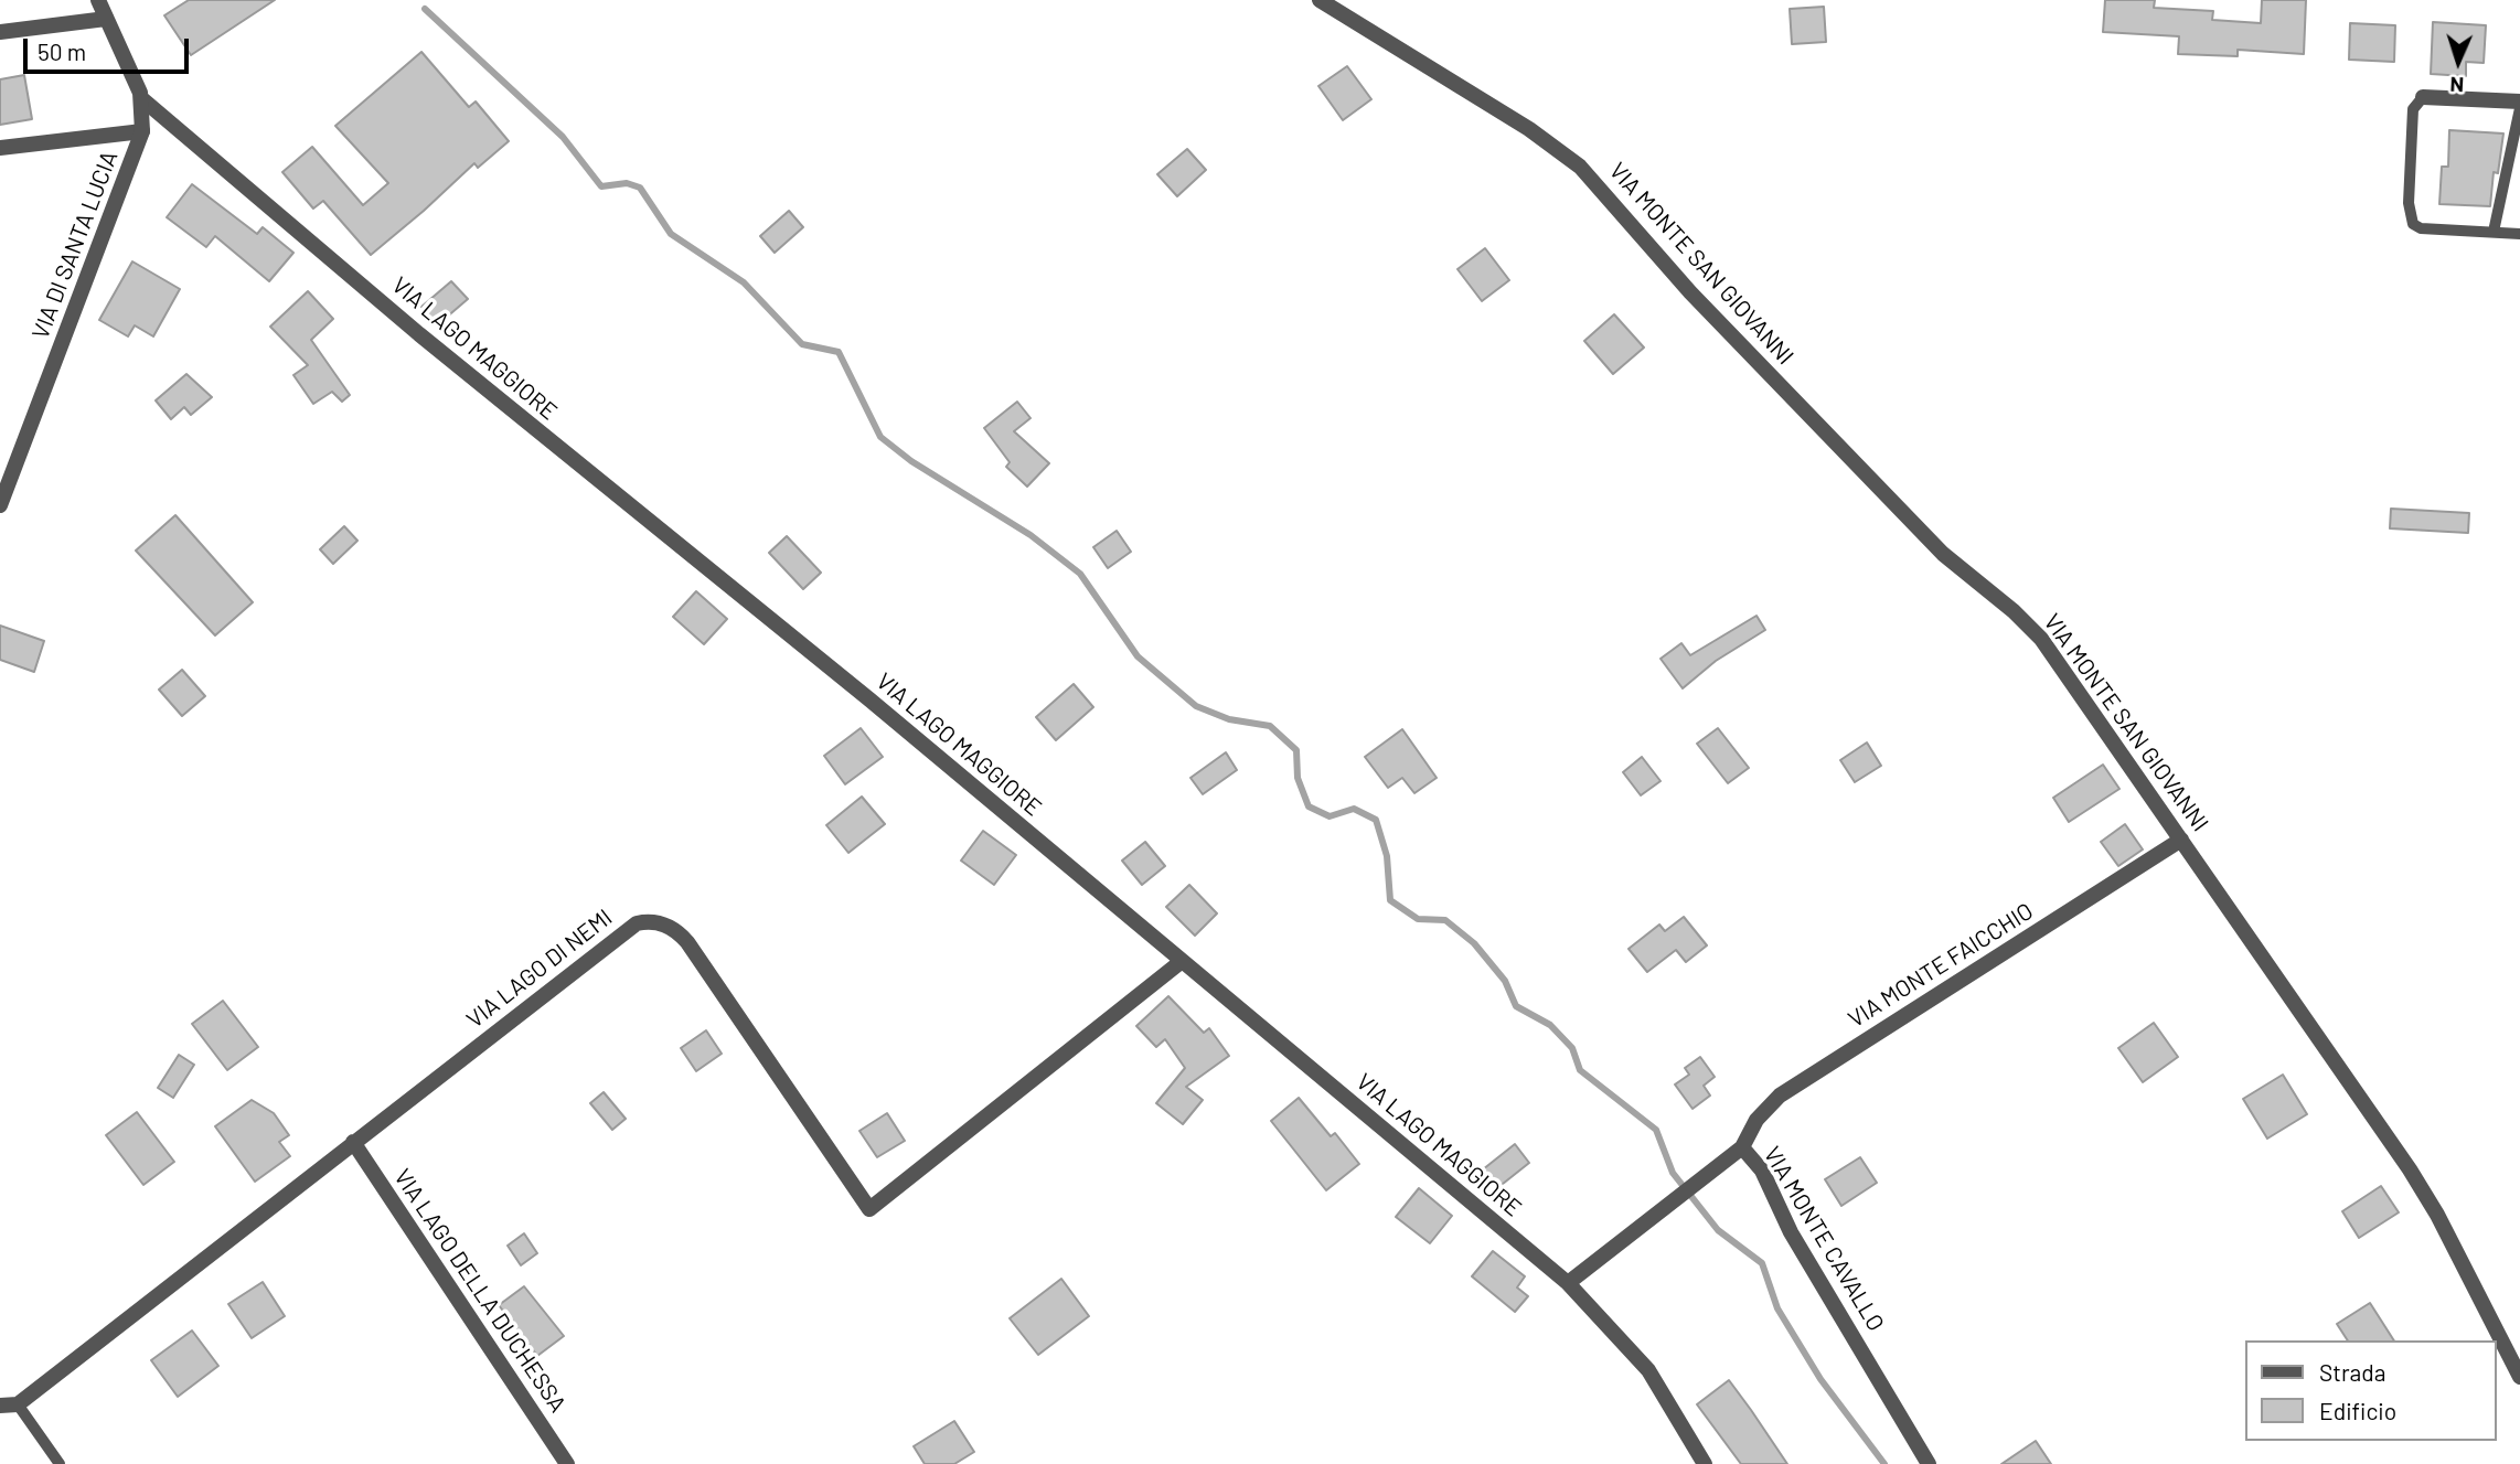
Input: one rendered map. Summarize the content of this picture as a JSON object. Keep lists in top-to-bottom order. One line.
{"streets":{"street":["VIA DI SANTA LUCIA","VIA MONTE SAN GIOVANNI","VIA LAGO MAGGIORE","VIA MONTE FAICCHIO","VIA LAGO DI NEMI","VIA MONTE CAVALLO","VIA LAGO DELLA DUCHESSA"]},"crossings":[["VIA DI SANTA LUCIA","VIA LAGO MAGGIORE"],["VIA MONTE SAN GIOVANNI","VIA MONTE FAICCHIO"],["VIA LAGO MAGGIORE","VIA LAGO DI NEMI"],["VIA LAGO MAGGIORE","VIA MONTE CAVALLO"],["VIA MONTE FAICCHIO","VIA MONTE CAVALLO"],["VIA LAGO DI NEMI","VIA LAGO DELLA DUCHESSA"]],"legend":["Strada","Edificio"],"scale_bar":"50 m","north":"bottom"}
